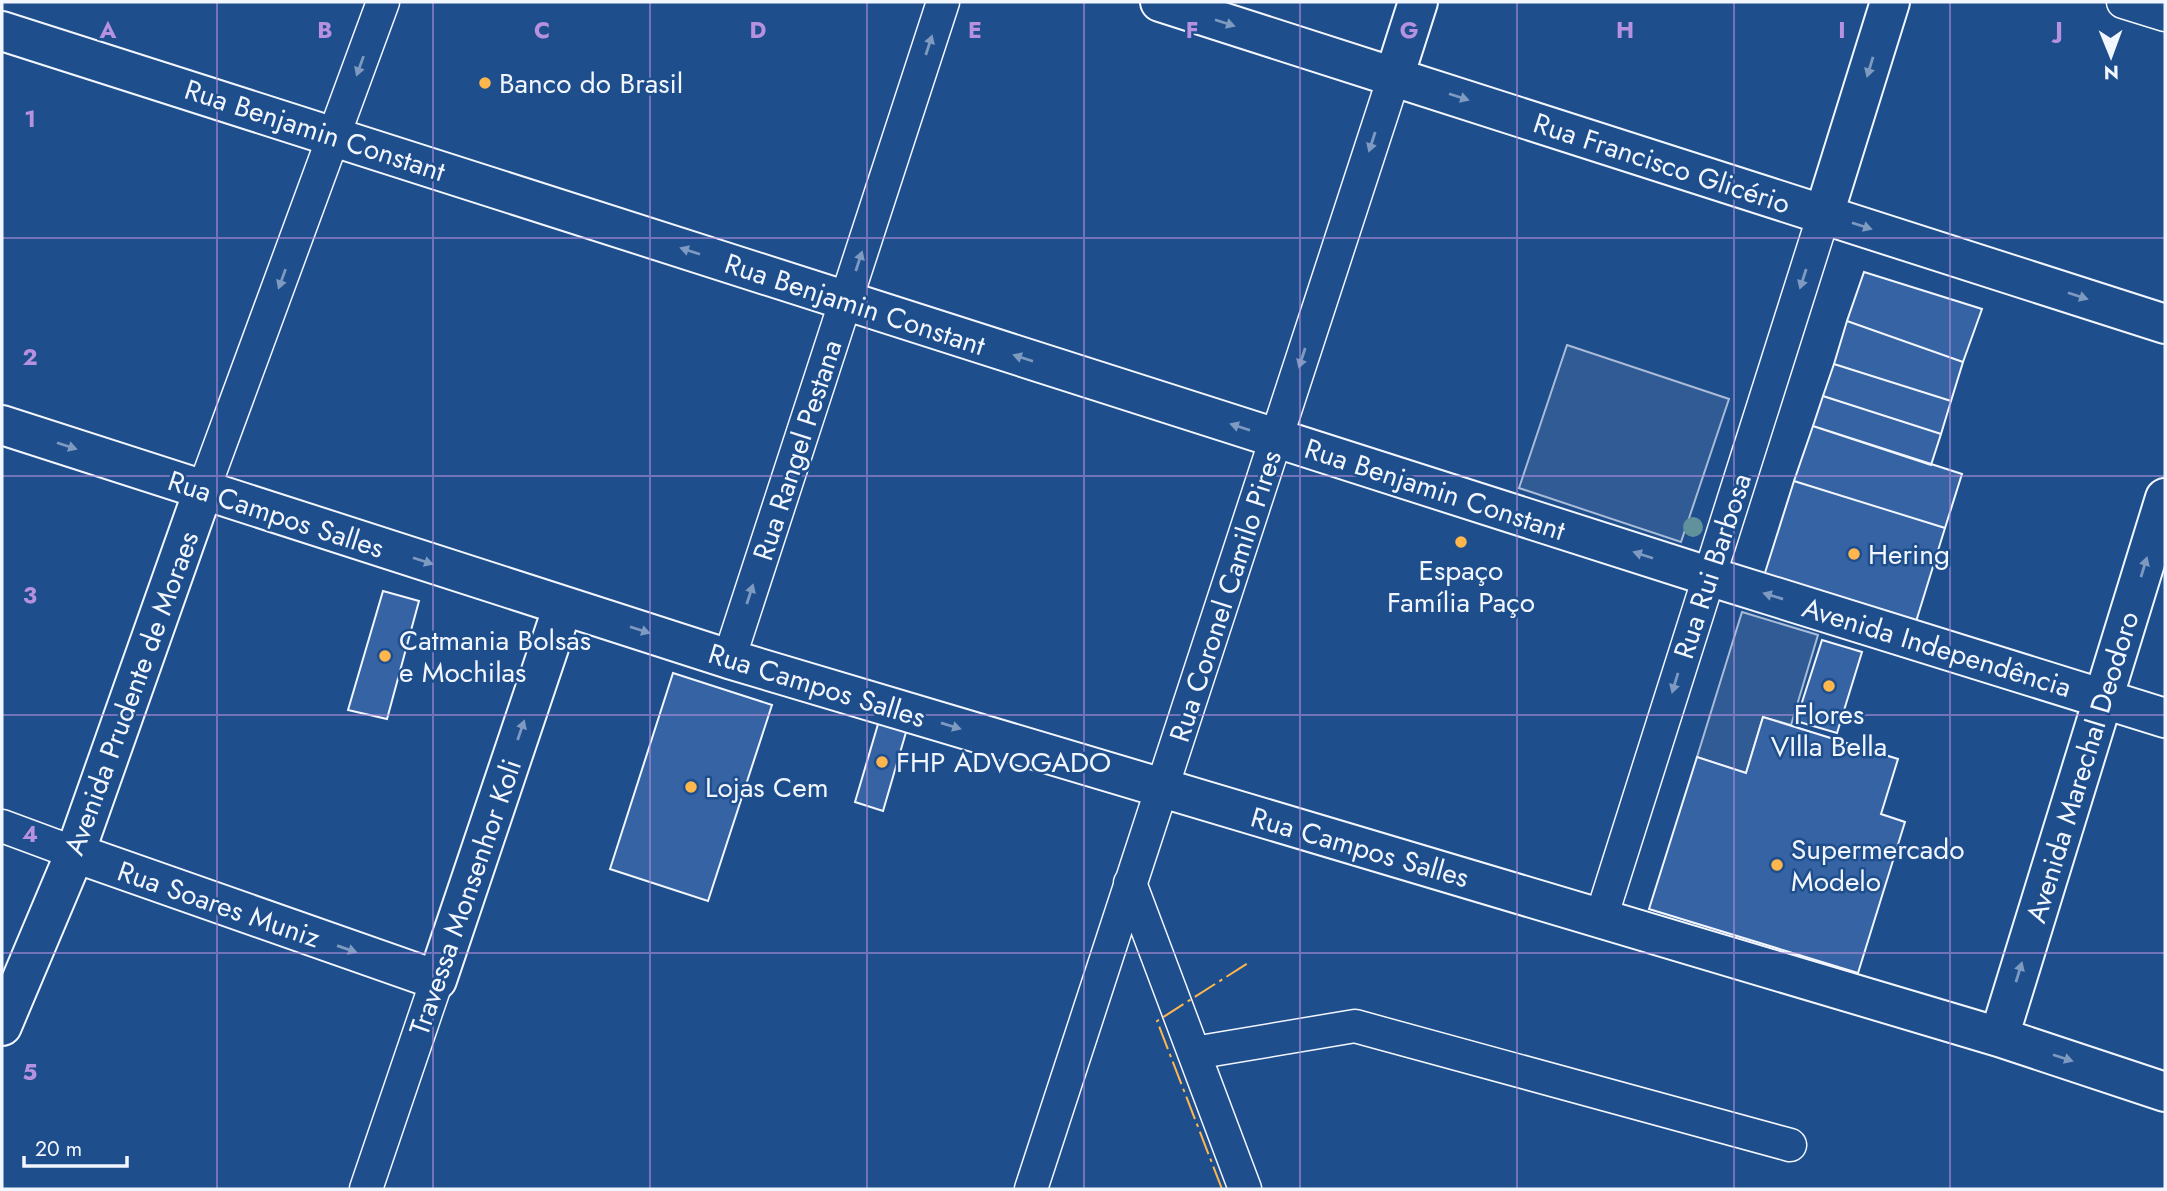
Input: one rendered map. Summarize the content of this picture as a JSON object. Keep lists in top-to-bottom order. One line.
{"streets":{"main road":["Rua Benjamin Constant","Rua Francisco Glicério","Rua Campos Salles","Rua Coronel Camilo Pires","Avenida Independência","Avenida Prudente de Moraes","Avenida Marechal Deodoro","Travessa Monsenhor Koli","Rua Soares Muniz"],"street":["Rua Rangel Pestana","Rua Rui Barbosa"]},"crossings":[["Rua Benjamin Constant","Rua Rangel Pestana"],["Rua Benjamin Constant","Rua Rui Barbosa"],["Rua Benjamin Constant","Rua Coronel Camilo Pires"],["Rua Benjamin Constant","Avenida Independência"],["Rua Benjamin Constant","Avenida Prudente de Moraes"],["Rua Francisco Glicério","Rua Rui Barbosa"],["Rua Francisco Glicério","Rua Coronel Camilo Pires"],["Rua Rangel Pestana","Rua Campos Salles"],["Rua Campos Salles","Rua Rui Barbosa"],["Rua Campos Salles","Rua Coronel Camilo Pires"],["Rua Campos Salles","Avenida Prudente de Moraes"],["Rua Campos Salles","Avenida Marechal Deodoro"],["Rua Campos Salles","Travessa Monsenhor Koli"],["Rua Rui Barbosa","Avenida Independência"],["Avenida Independência","Avenida Marechal Deodoro"],["Avenida Prudente de Moraes","Rua Soares Muniz"],["Travessa Monsenhor Koli","Rua Soares Muniz"]],"one_way":["Rua Benjamin Constant","Rua Francisco Glicério","Rua Rangel Pestana","Rua Campos Salles","Rua Rui Barbosa","Avenida Independência","Avenida Prudente de Moraes","Avenida Marechal Deodoro","Travessa Monsenhor Koli","Rua Soares Muniz"],"places":["Banco do Brasil","Espaço Família Paço","Hering","Catmania Bolsas e Mochilas","Flores VIlla Bella","FHP ADVOGADO","Lojas Cem","Supermercado Modelo"],"scale_bar":"20 m","north":"bottom","grid":{"columns":["A","B","C","D","E","F","G","H","I","J"],"rows":["1","2","3","4","5"]}}
